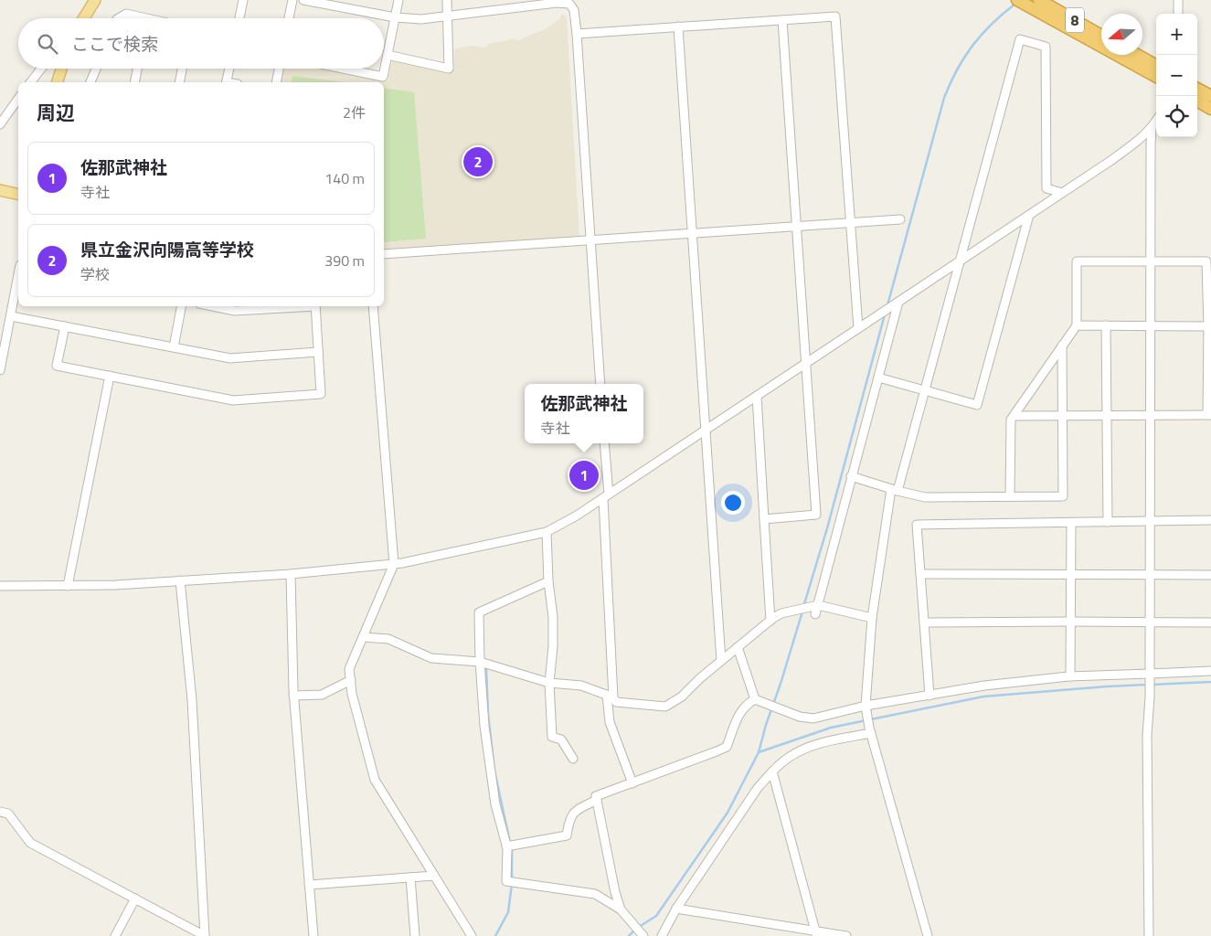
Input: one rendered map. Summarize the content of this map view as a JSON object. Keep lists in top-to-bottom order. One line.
{"streets":{"highway":["8"]},"north":"left","page":{"map_buttons":["+","−"],"search":"ここで検索","heading":["周辺","2件"],"list":[{"mark":"1","name":"佐那武神社","note":"寺社","value":"140 m"},{"mark":"2","name":"県立金沢向陽高等学校","note":"学校","value":"390 m"}],"pins":["2","1"],"popup":["佐那武神社","寺社"]}}
